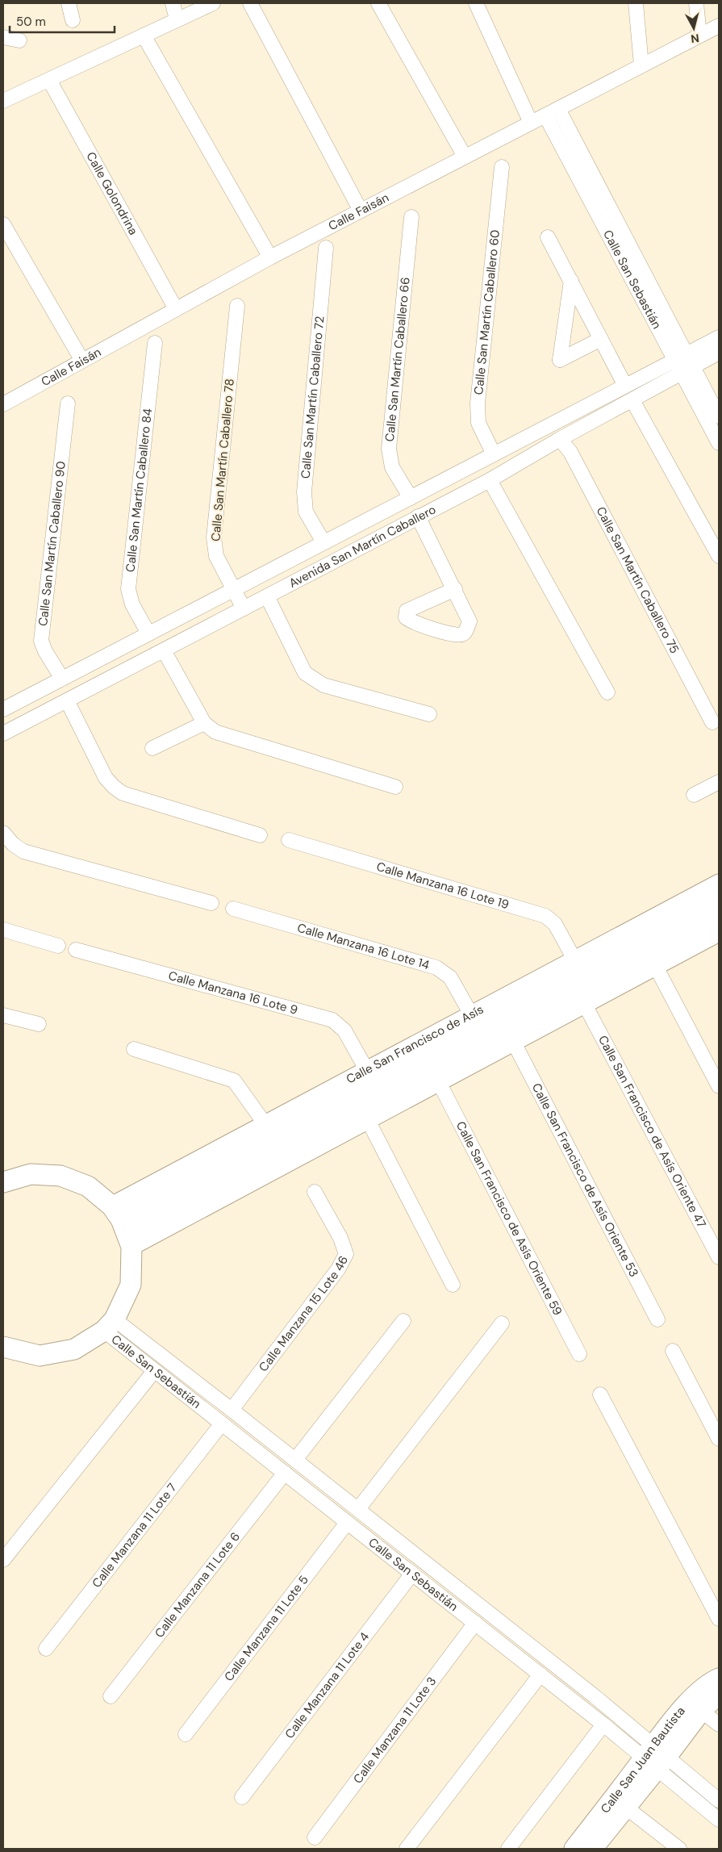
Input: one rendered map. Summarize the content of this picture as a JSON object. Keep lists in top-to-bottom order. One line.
{"streets":{"main road":["Calle San Francisco de Asís","Calle San Juan Bautista"],"street":["Calle Golondrina","Calle Faisán","Calle San Sebastián","Calle San Martín Caballero 60","Calle San Martín Caballero 66","Calle San Martín Caballero 72","Calle San Martín Caballero 78","Calle San Martín Caballero 84","Calle San Martín Caballero 90","Avenida San Martín Caballero","Calle San Martín Caballero 75","Calle Manzana 16 Lote 19","Calle Manzana 16 Lote 14","Calle Manzana 16 Lote 9","Calle San Francisco de Asís Oriente 47","Calle San Francisco de Asís Oriente 53","Calle San Francisco de Asís Oriente 59","Calle Manzana 15 Lote 46","Calle Manzana 11 Lote 7","Calle Manzana 11 Lote 6","Calle Manzana 11 Lote 5","Calle Manzana 11 Lote 4","Calle Manzana 11 Lote 3"]},"crossings":[["Calle Golondrina","Calle Faisán"],["Calle Faisán","Calle San Sebastián"],["Calle San Sebastián","Avenida San Martín Caballero"],["Calle San Sebastián","Calle Manzana 15 Lote 46"],["Calle San Sebastián","Calle Manzana 11 Lote 7"],["Calle San Sebastián","Calle Manzana 11 Lote 6"],["Calle San Sebastián","Calle Manzana 11 Lote 5"],["Calle San Sebastián","Calle Manzana 11 Lote 4"],["Calle San Sebastián","Calle Manzana 11 Lote 3"],["Calle San Sebastián","Calle San Juan Bautista"],["Calle San Martín Caballero 60","Avenida San Martín Caballero"],["Calle San Martín Caballero 66","Avenida San Martín Caballero"],["Calle San Martín Caballero 72","Avenida San Martín Caballero"],["Calle San Martín Caballero 78","Avenida San Martín Caballero"],["Calle San Martín Caballero 84","Avenida San Martín Caballero"],["Calle San Martín Caballero 90","Avenida San Martín Caballero"],["Avenida San Martín Caballero","Calle San Martín Caballero 75"],["Calle Manzana 16 Lote 19","Calle San Francisco de Asís"],["Calle Manzana 16 Lote 14","Calle San Francisco de Asís"],["Calle Manzana 16 Lote 9","Calle San Francisco de Asís"]],"scale_bar":"50 m","north":"bottom"}
